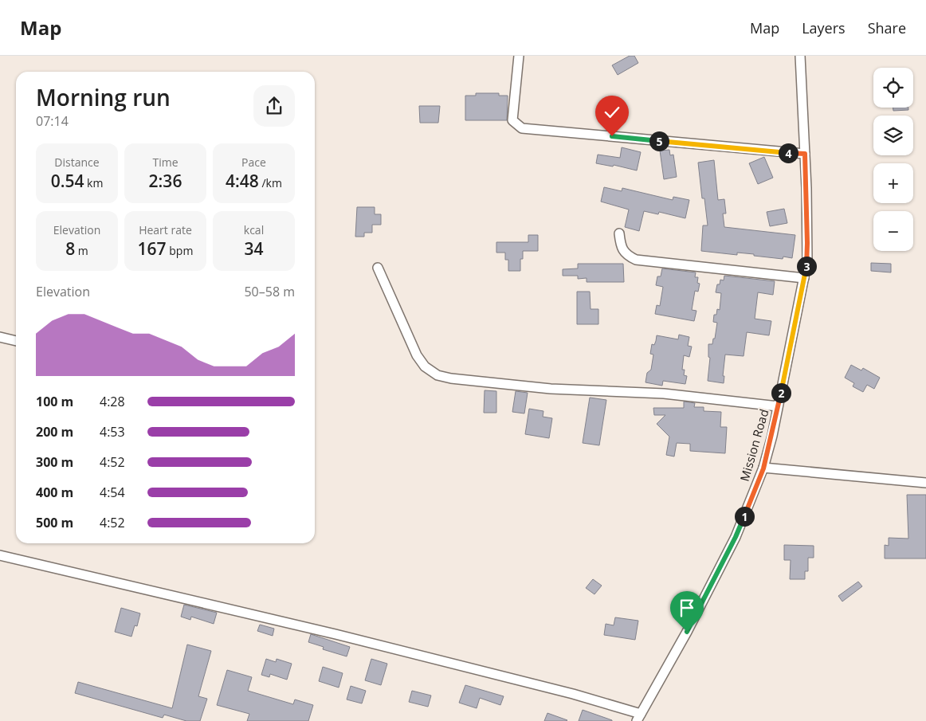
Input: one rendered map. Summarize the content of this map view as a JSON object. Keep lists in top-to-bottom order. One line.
{"streets":{"street":["Mission Road"]},"page":{"header":"Map","nav":["Map","Layers","Share"],"map_buttons":["+","−"],"heading":["Morning run","07:14"],"pins":["5","4","3","2","1"],"stats":[["Distance","0.54 km"],["Time","2:36"],["Pace","4:48 /km"],["Elevation","8 m"],["Heart rate","167 bpm"],["kcal","34"]],"chart":["Elevation","50–58 m"],"list":[{"name":"100 m","note":"4:28"},{"name":"200 m","note":"4:53"},{"name":"300 m","note":"4:52"},{"name":"400 m","note":"4:54"},{"name":"500 m","note":"4:52"}]}}
